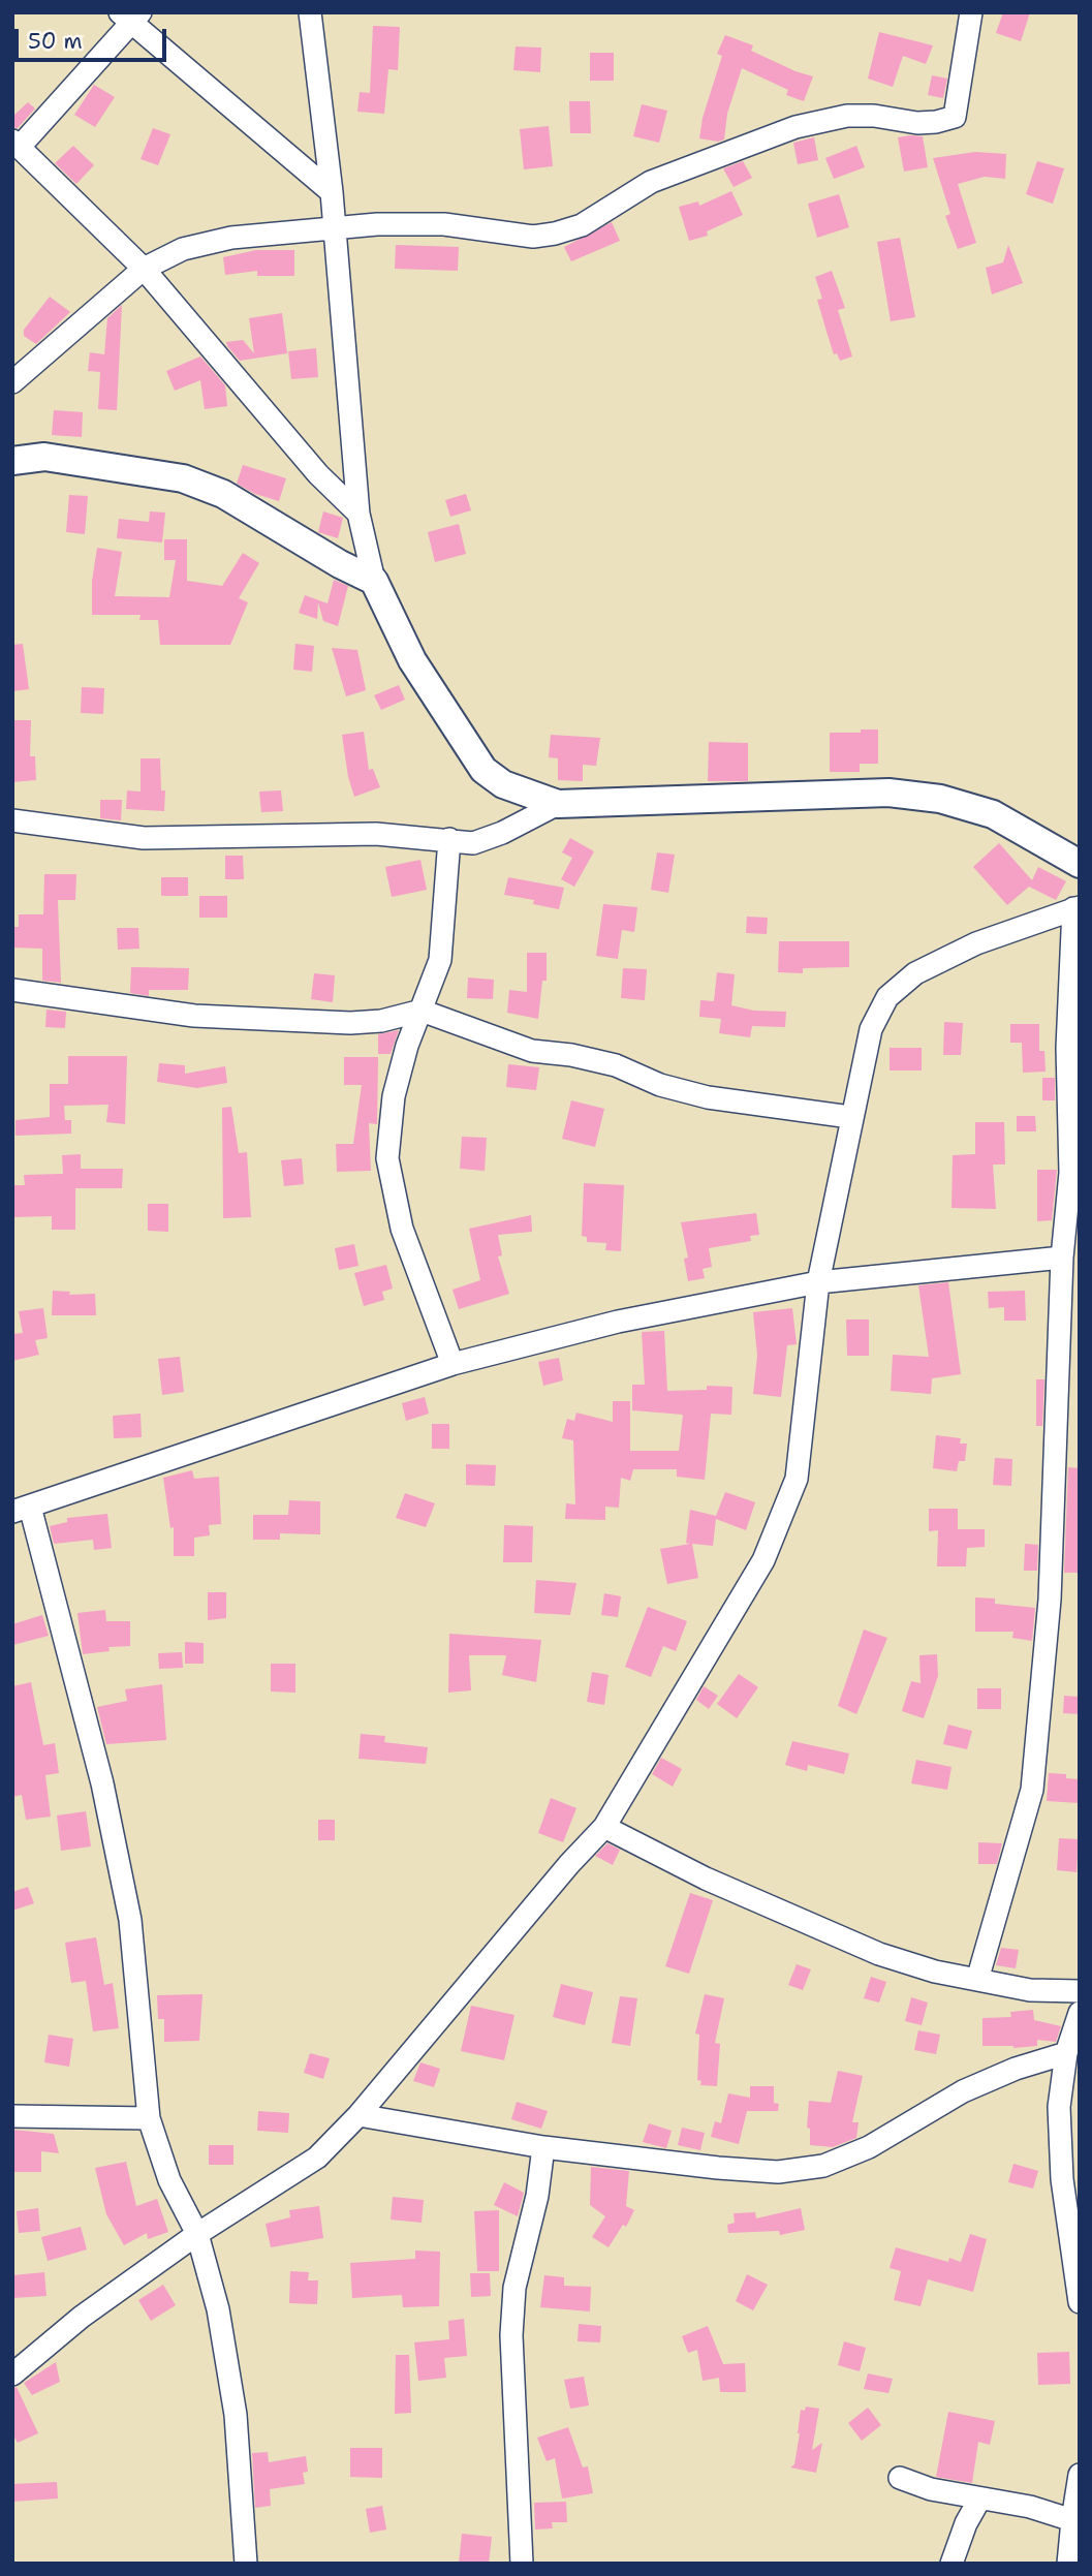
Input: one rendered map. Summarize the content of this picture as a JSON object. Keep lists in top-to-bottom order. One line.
{"scale_bar":"50 m"}
